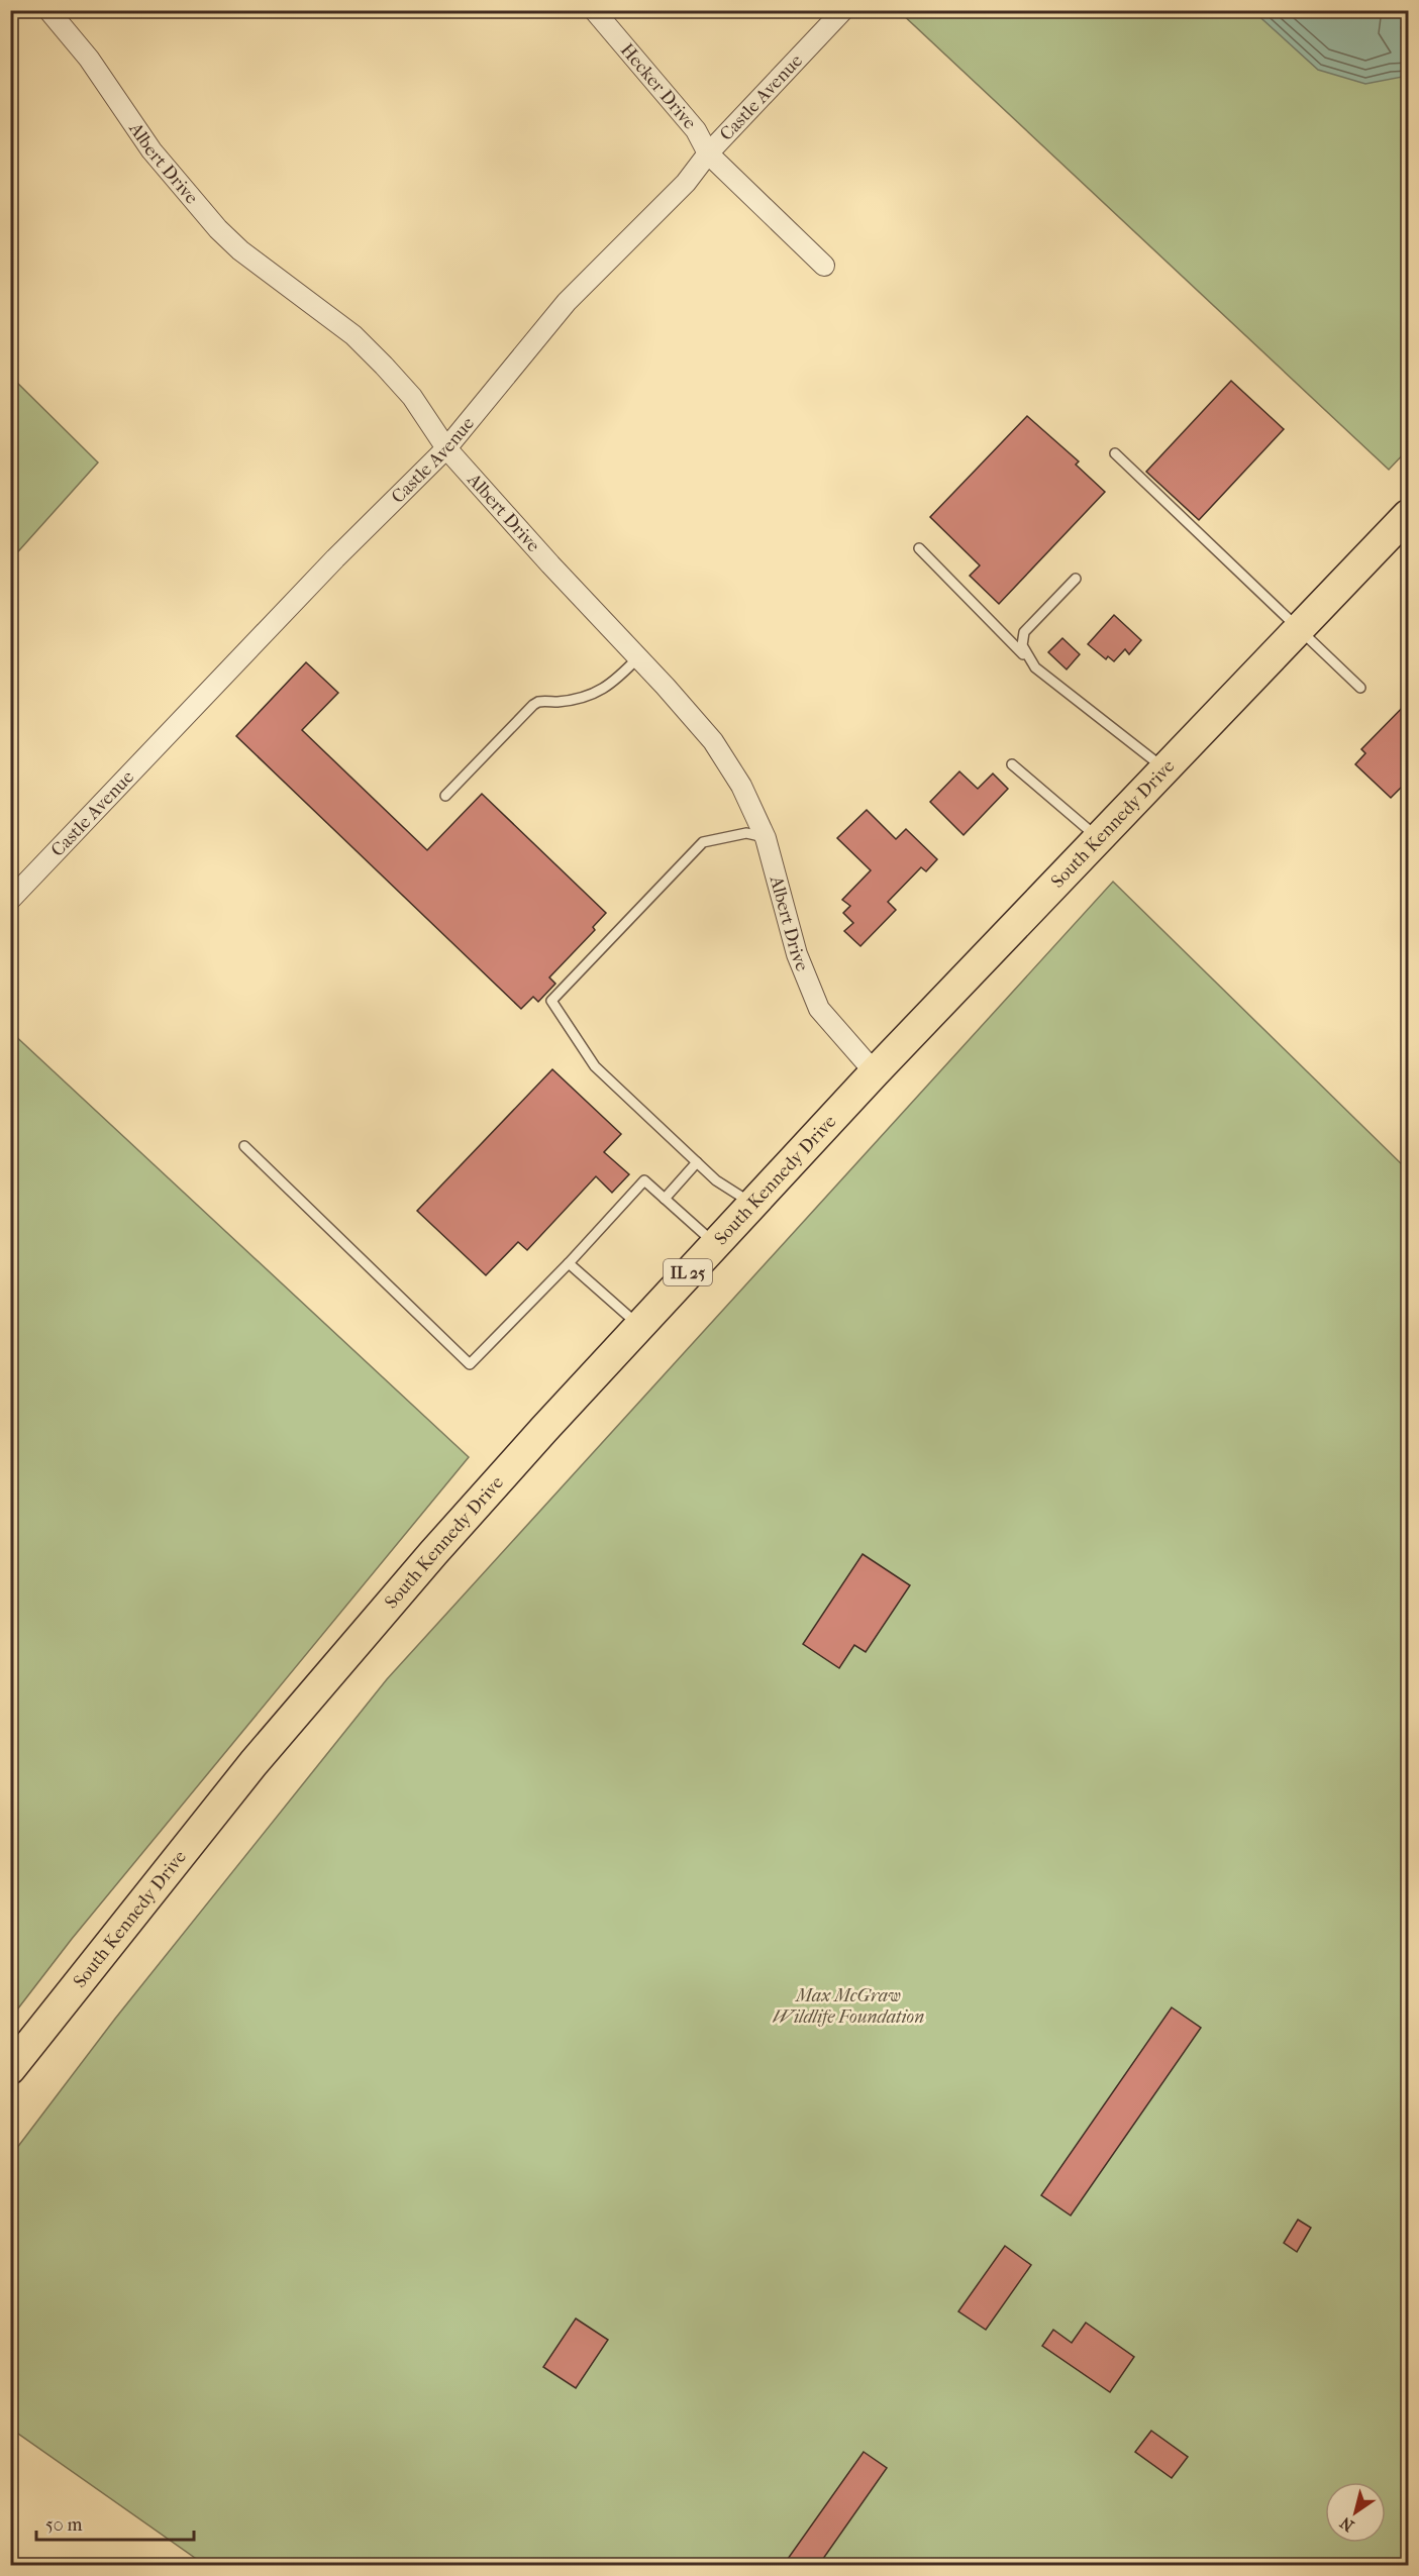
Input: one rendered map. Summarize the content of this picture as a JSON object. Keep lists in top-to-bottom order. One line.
{"streets":{"main road":["South Kennedy Drive","IL 25"],"street":["Hecker Drive","Castle Avenue","Albert Drive"]},"crossings":[["Hecker Drive","Castle Avenue"],["Castle Avenue","Albert Drive"],["Albert Drive","South Kennedy Drive"]],"parks":["Max McGraw Wildlife Foundation"],"scale_bar":"50 m","north":"bottom left"}
